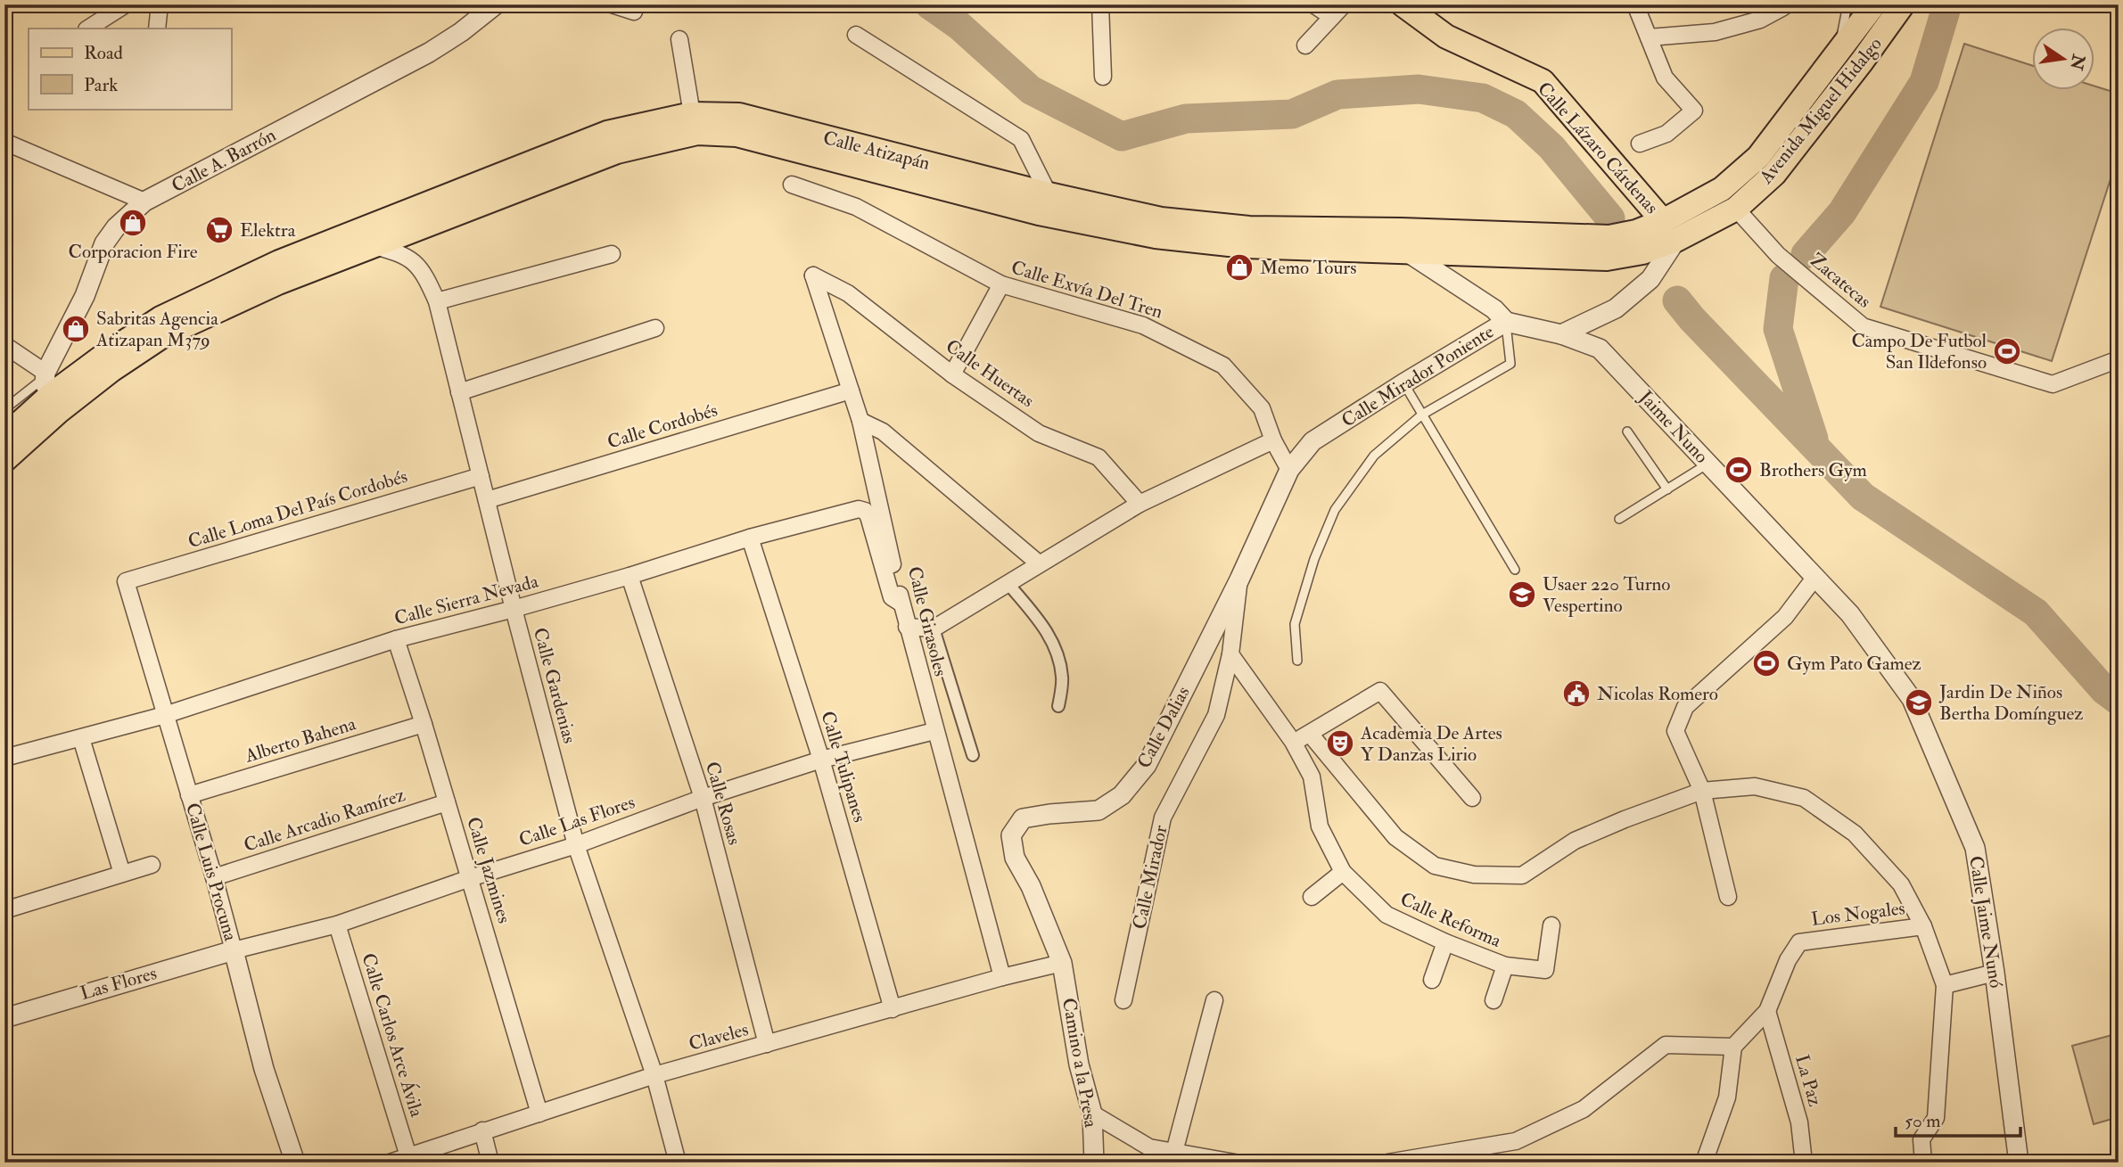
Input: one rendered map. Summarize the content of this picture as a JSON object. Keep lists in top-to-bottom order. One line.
{"streets":{"main road":["Avenida Miguel Hidalgo","Calle Lázaro Cárdenas","Calle Atizapán"],"street":["Calle A. Barrón","Zacatecas","Calle Exvía Del Tren","Calle Huertas","Calle Mirador Poniente","Calle Cordobés","Jaime Nuno","Calle Loma Del País Cordobés","Calle Sierra Nevada","Calle Girasoles","Calle Gardenias","Calle Dalias","Alberto Bahena","Calle Tulipanes","Calle Rosas","Calle Arcadio Ramírez","Calle Las Flores","Calle Jazmines","Calle Luis Procuna","Calle Mirador","Los Nogales","Calle Reforma","Calle Jaime Nunó","Las Flores","Calle Carlos Arce Ávila","Claveles","Camino a la Presa","La Paz"]},"crossings":[["Avenida Miguel Hidalgo","Calle Lázaro Cárdenas"],["Avenida Miguel Hidalgo","Calle Atizapán"],["Avenida Miguel Hidalgo","Zacatecas"],["Calle Atizapán","Calle Gardenias"],["Calle Exvía Del Tren","Calle Mirador Poniente"],["Calle Huertas","Calle Girasoles"],["Calle Mirador Poniente","Jaime Nuno"],["Calle Cordobés","Calle Girasoles"],["Calle Cordobés","Calle Gardenias"],["Jaime Nuno","Calle Jaime Nunó"],["Calle Loma Del País Cordobés","Calle Gardenias"],["Calle Loma Del País Cordobés","Calle Luis Procuna"],["Calle Sierra Nevada","Calle Girasoles"],["Calle Sierra Nevada","Calle Gardenias"],["Calle Sierra Nevada","Calle Tulipanes"],["Calle Sierra Nevada","Calle Rosas"],["Calle Sierra Nevada","Calle Jazmines"],["Calle Sierra Nevada","Calle Luis Procuna"],["Calle Girasoles","Calle Las Flores"],["Calle Girasoles","Claveles"],["Calle Gardenias","Calle Las Flores"],["Calle Gardenias","Claveles"],["Calle Dalias","Claveles"],["Calle Dalias","Camino a la Presa"],["Alberto Bahena","Calle Jazmines"],["Alberto Bahena","Calle Luis Procuna"],["Calle Tulipanes","Calle Las Flores"],["Calle Tulipanes","Claveles"],["Calle Rosas","Calle Las Flores"],["Calle Rosas","Claveles"],["Calle Arcadio Ramírez","Calle Jazmines"],["Calle Arcadio Ramírez","Calle Luis Procuna"],["Calle Las Flores","Calle Jazmines"],["Calle Las Flores","Calle Luis Procuna"],["Calle Las Flores","Las Flores"],["Calle Las Flores","Calle Carlos Arce Ávila"],["Calle Jazmines","Claveles"],["Calle Luis Procuna","Las Flores"],["Calle Mirador","Calle Reforma"],["Los Nogales","La Paz"],["Calle Carlos Arce Ávila","Claveles"],["Claveles","Camino a la Presa"]],"places":{"shop":["Corporacion Fire","Memo Tours","Sabritas Agencia Atizapan M379"],"supermarket":["Elektra"],"sports":["Campo De Futbol San Ildefonso","Brothers Gym","Gym Pato Gamez"],"school or university":["Usaer 220 Turno Vespertino","Jardin De Niños Bertha Domínguez"],"public building":["Nicolas Romero"],"theatre":["Academia De Artes Y Danzas Lirio"]},"legend":["Road","Park"],"scale_bar":"50 m","north":"right"}
